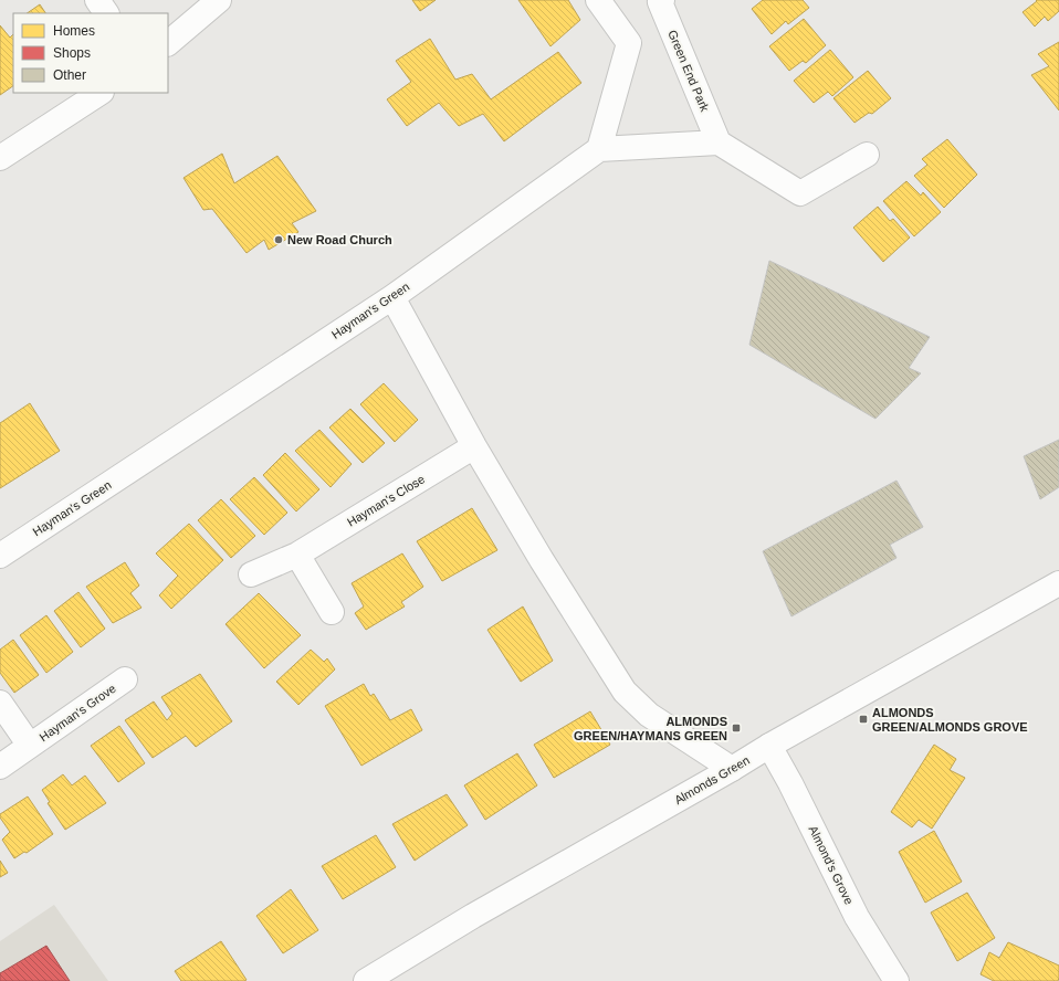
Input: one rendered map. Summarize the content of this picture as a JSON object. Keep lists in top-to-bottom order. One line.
{"streets":{"street":["Green End Park","Hayman's Green","Hayman's Close","Hayman's Grove","Almonds Green","Almond's Grove"]},"crossings":[["Almonds Green","Almond's Grove"]],"places":{"other":["New Road Church"],"transit":["ALMONDS GREEN/ALMONDS GROVE","ALMONDS GREEN/HAYMANS GREEN"]},"legend":["Homes","Shops","Other"]}
